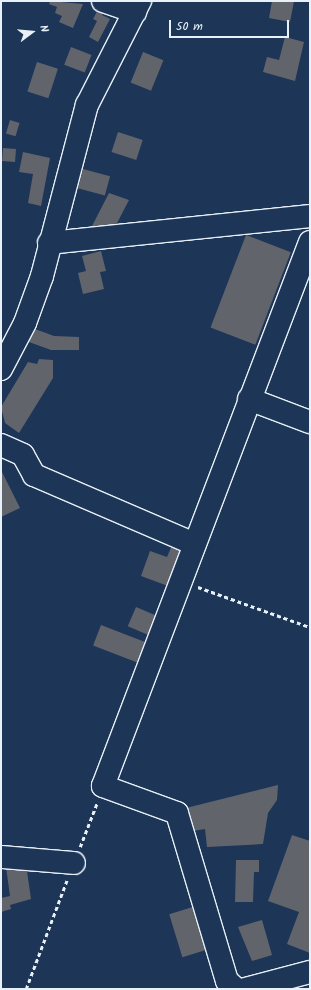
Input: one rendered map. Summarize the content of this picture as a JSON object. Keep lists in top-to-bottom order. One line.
{"scale_bar":"50 m","north":"right"}
